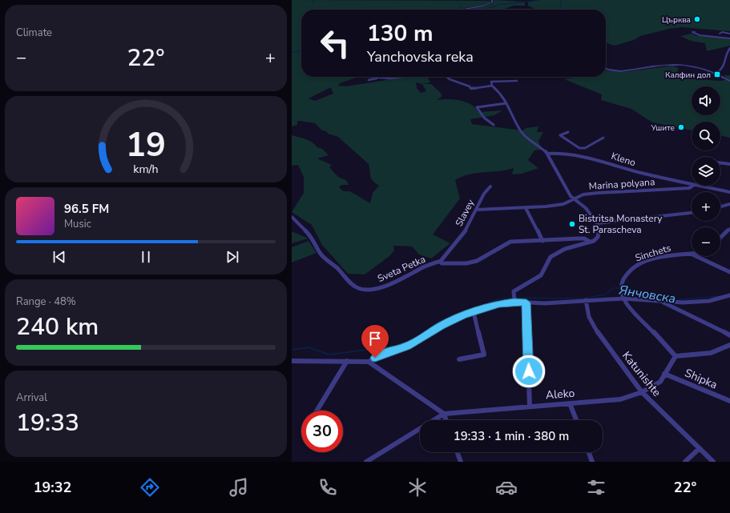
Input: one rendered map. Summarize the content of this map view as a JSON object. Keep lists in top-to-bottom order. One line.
{"streets":{"street":["Kleno","Marina polyana","Slavey","Sinchets","Sveta Petka","Katunishte","Shipka","Aleko"]},"crossings":[["Marina polyana","Slavey"],["Slavey","Sveta Petka"],["Katunishte","Aleko"],["Shipka","Aleko"]],"water":["Янчовска"],"places":{"other":["Църква","Ушите","Bistritsa Monastery St. Parascheva"],"transit":["Калфин дол"]},"page":{"tile":["Climate",["Range · 48%","240 km"],["Arrival","19:33"]],"turn":["130 m","Yanchovska reka"],"heat":["−","22°","+"],"map_buttons":["+","−"],"song":["96.5 FM","Music"],"limit":"30","trip":"19:33 · 1 min · 380 m","tabs":["19:32","22°"],"gauge":["19","km/h"]}}
